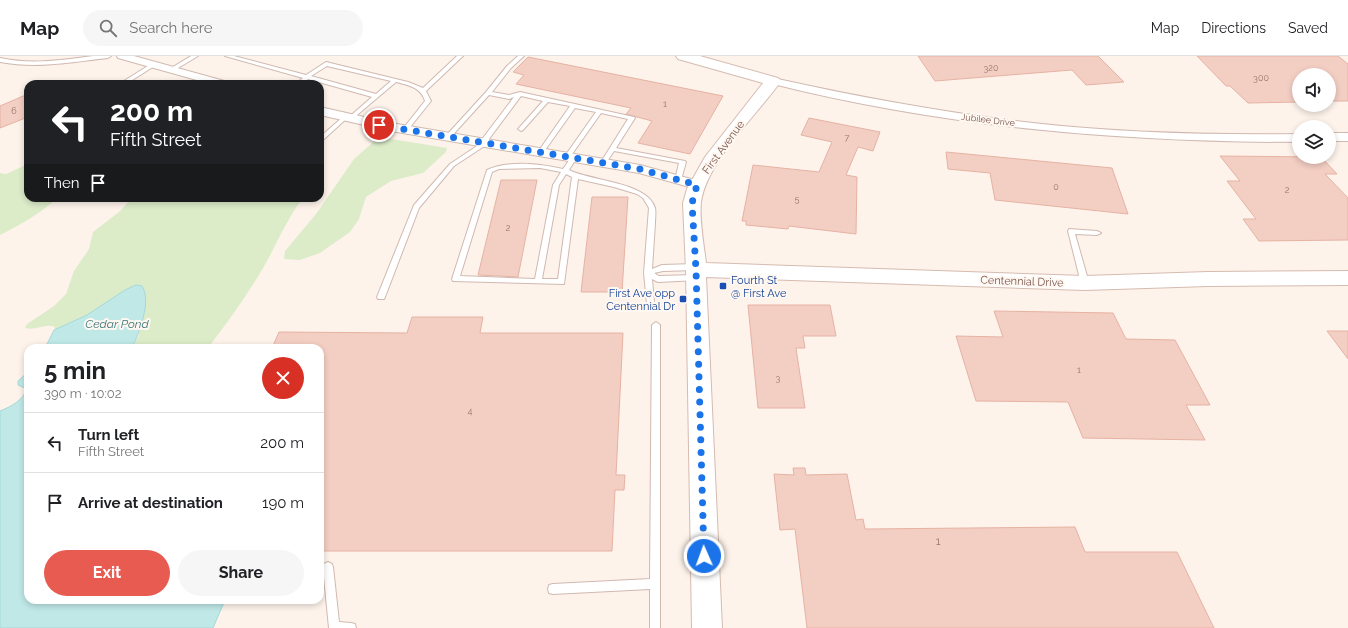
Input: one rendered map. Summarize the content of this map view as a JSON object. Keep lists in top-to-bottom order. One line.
{"streets":{"street":["Jubilee Drive","First Avenue","Centennial Drive"]},"crossings":[["Jubilee Drive","First Avenue"],["First Avenue","Centennial Drive"]],"water":["Cedar Pond"],"places":{"transit":["Fourth St @ First Ave","First Ave opp Centennial Dr"]},"house_numbers":["320","300","1","6","7","0","2","5","2","1","3","4","1"],"page":{"header":"Map","search":"Search here","nav":["Map","Directions","Saved"],"turn":["200 m","Fifth Street"],"then":"Then","heading":["5 min","390 m · 10:02"],"list":[{"name":"Turn left","note":"Fifth Street","value":"200 m"},{"name":"Arrive at destination","value":"190 m"}],"buttons":["Exit","Share"]}}
